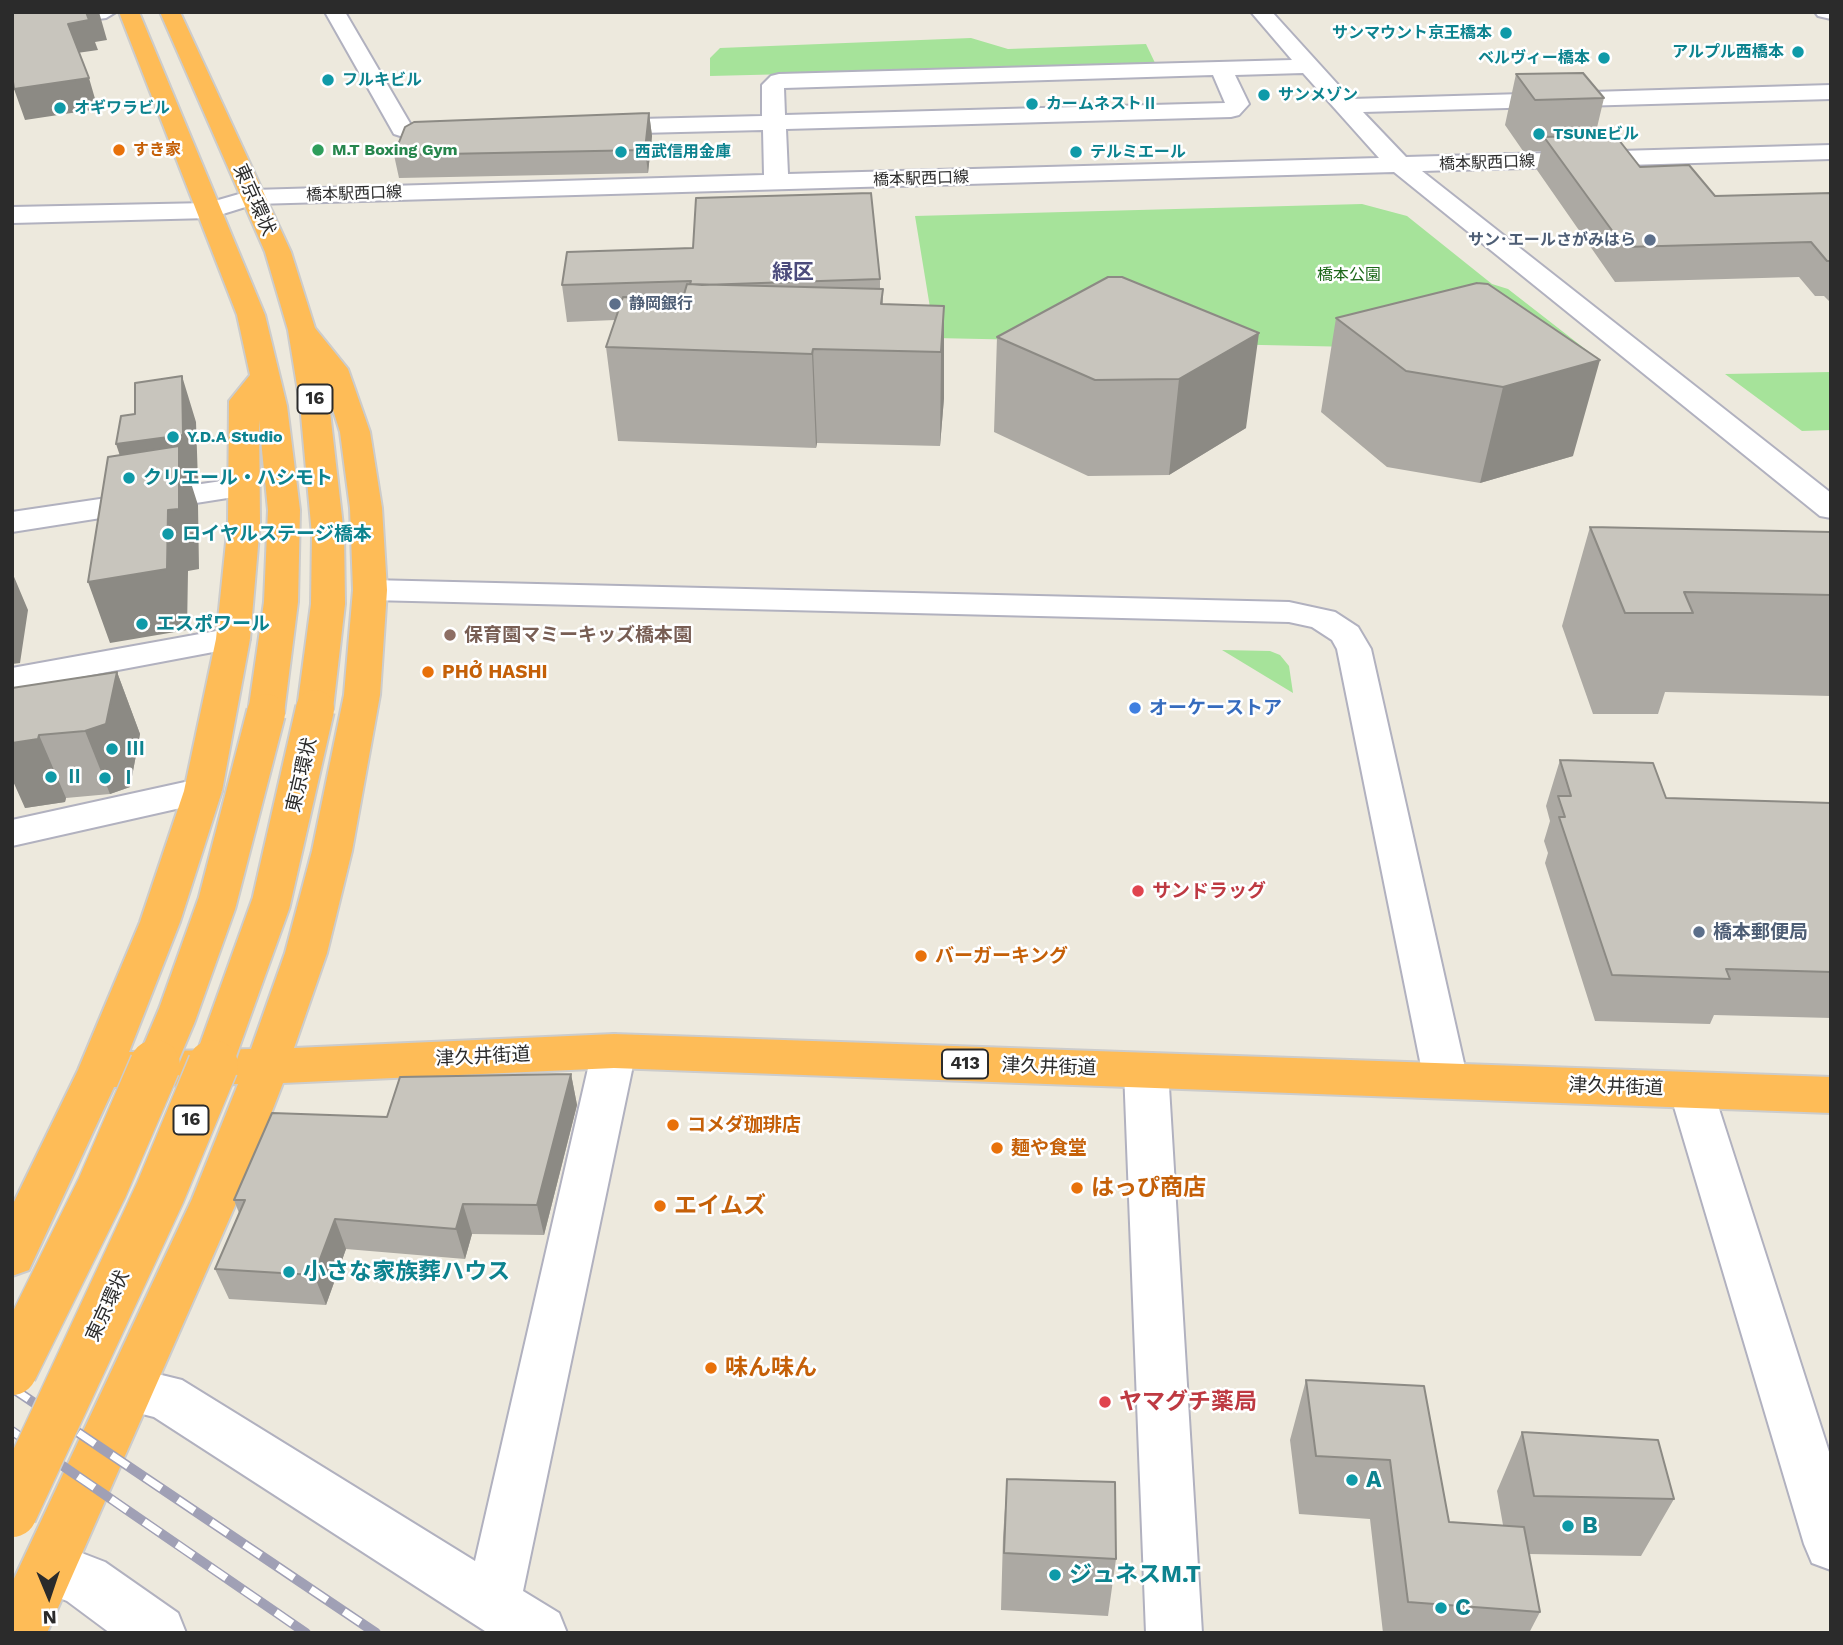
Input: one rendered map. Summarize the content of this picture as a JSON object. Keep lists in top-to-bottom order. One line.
{"streets":{"highway":["東京環状","16","津久井街道","413"],"street":["橋本駅西口線"]},"crossings":[["橋本駅西口線","東京環状"],["東京環状","16"],["16","津久井街道"]],"districts":["緑区"],"parks":["橋本公園"],"places":["サンマウント京王橋本","アルプル西橋本","ベルヴィー橋本","フルキビル","サンメゾン","カームネストⅡ","オギワラビル","TSUNEビル","すき家","M.T Boxing Gym","西武信用金庫","テルミエール","サン･エールさがみはら","静岡銀行","Y.D.A Studio","クリエール・ハシモト","ロイヤルステージ橋本","エスポワール","保育園マミーキッズ橋本園","PHỞ HASHI","オーケーストア","Ⅲ","Ⅱ","Ⅰ","サンドラッグ","橋本郵便局","バーガーキング","コメダ珈琲店","麺や食堂","はっぴ商店","エイムズ","小さな家族葬ハウス","味ん味ん","ヤマグチ薬局","A","B","ジュネスM.T","C"],"north":"bottom"}
